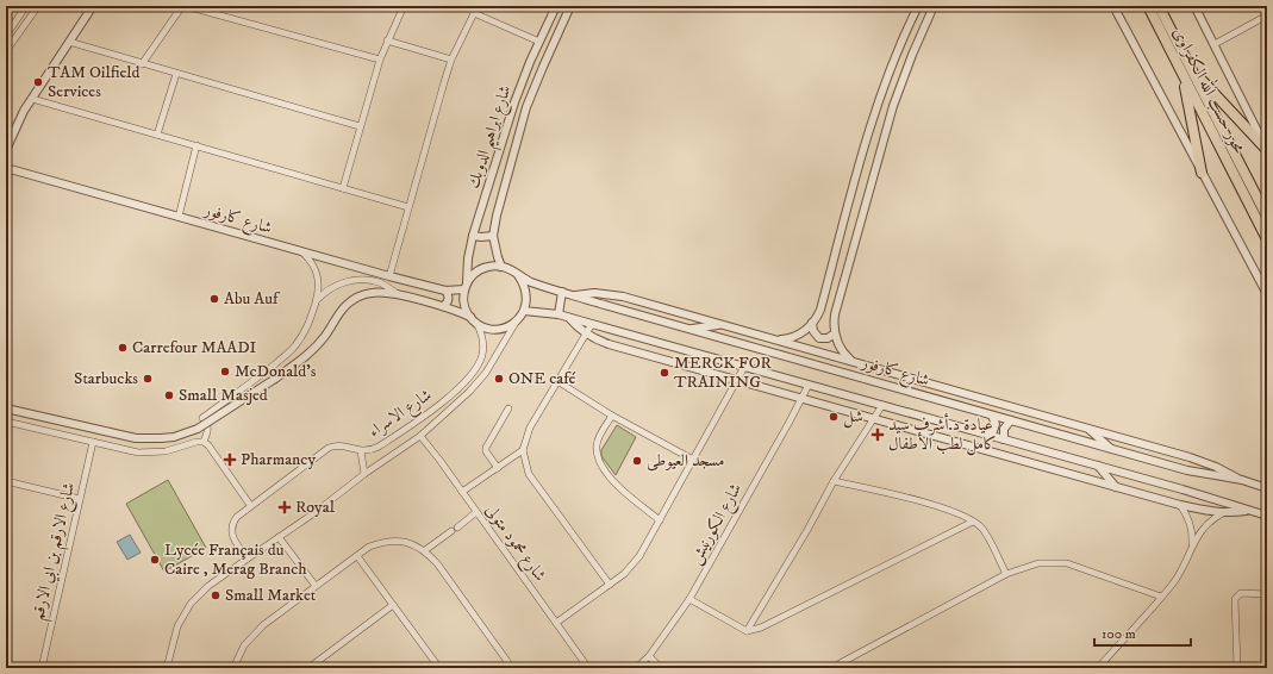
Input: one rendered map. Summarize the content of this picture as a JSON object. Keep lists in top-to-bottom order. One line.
{"streets":{"main road":["محور حسب الله الكفراوى"],"street":["شارع ابراهيم الدوبك","شارع كارفور","شارع الاسراء","شارع الكورنيش","شارع محمود متولى","شارع الارقم بن ابي الارقم"]},"crossings":[["شارع ابراهيم الدوبك","شارع كارفور"],["شارع ابراهيم الدوبك","شارع الاسراء"],["شارع كارفور","شارع الاسراء"],["شارع الاسراء","شارع محمود متولى"]],"places":{"other":["TAM Oilfield Services","Abu Auf","Carrefour MAADI","McDonald's","MERCK FOR TRAINING","Starbucks","ONE café","Small Masjed","شل","مسجد العيوطى","Lycée Français du Caire , Merag Branch","Small Market"],"health":["عيادة د.أشرف سيد كامل لطب الأطفال","Pharmancy","Royal"]},"scale_bar":"100 m"}
